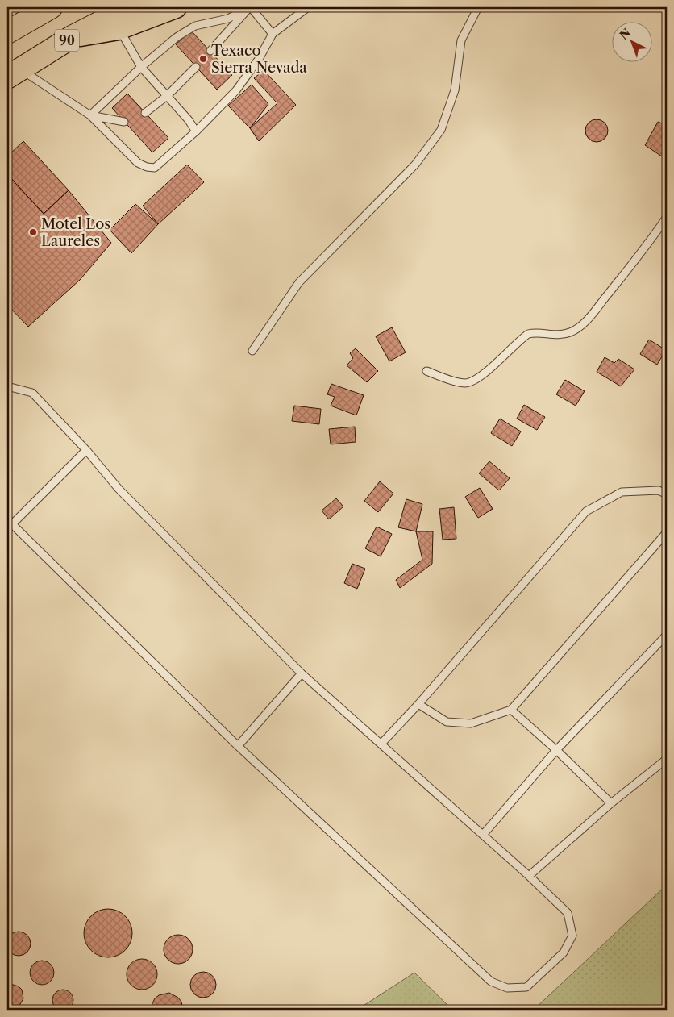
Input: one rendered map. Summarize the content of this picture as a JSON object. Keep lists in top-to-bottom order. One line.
{"streets":{"highway":["90"]},"places":["Texaco Sierra Nevada","Motel Los Laureles"],"north":"top left"}
